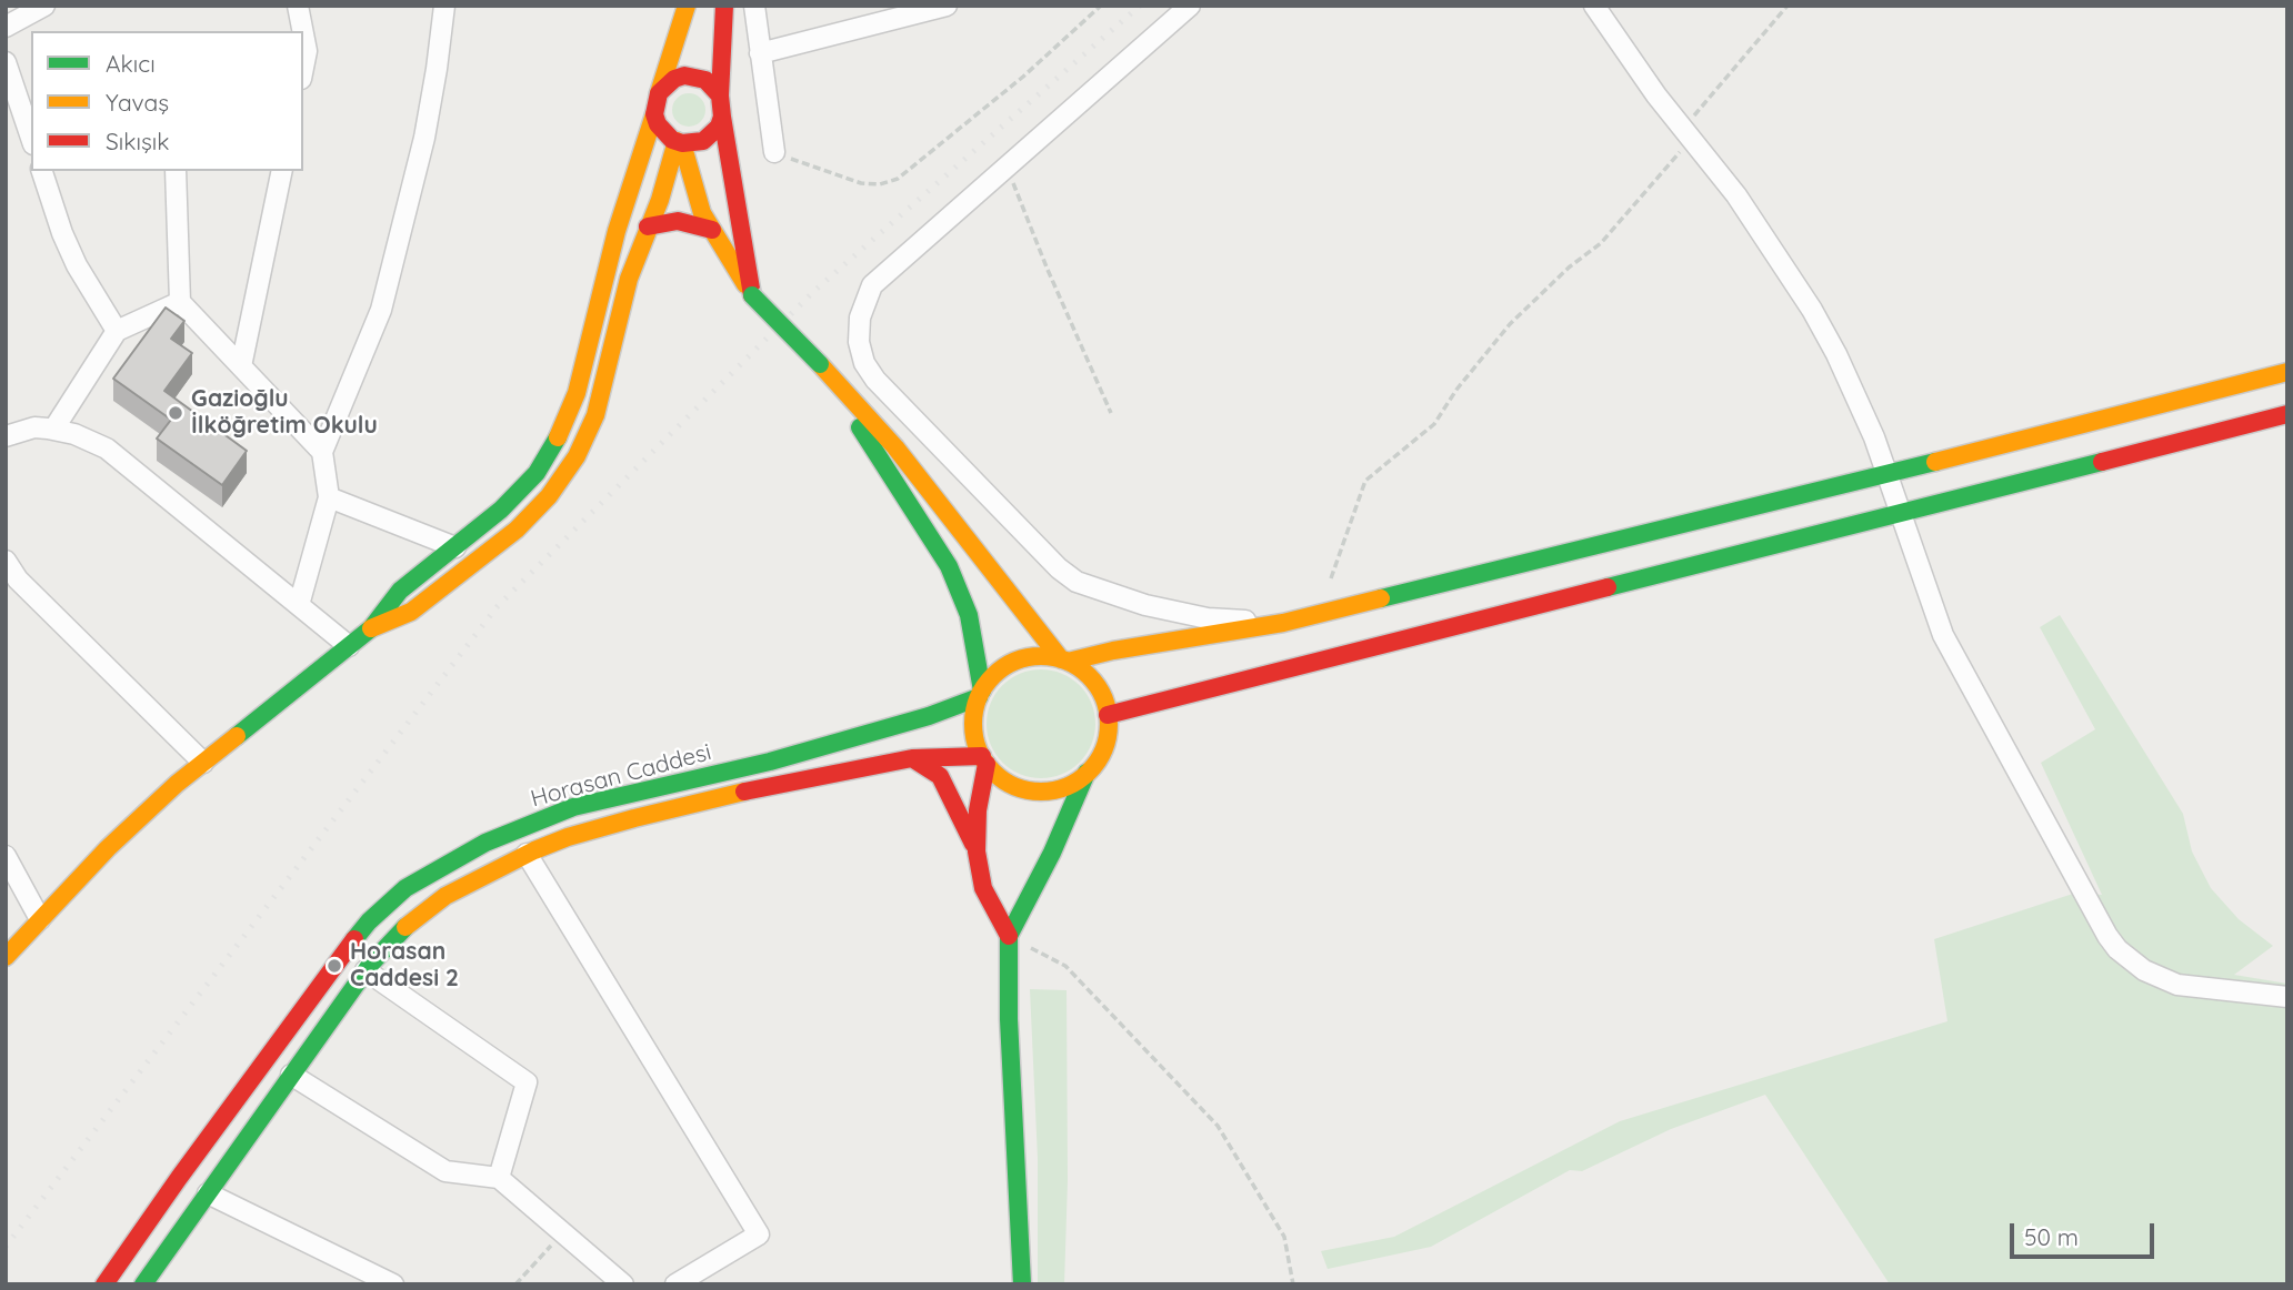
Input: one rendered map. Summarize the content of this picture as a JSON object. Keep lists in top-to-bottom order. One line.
{"streets":{"street":["Horasan Caddesi"]},"places":["Gazioğlu İlköğretim Okulu","Horasan Caddesi 2"],"legend":["Akıcı","Yavaş","Sıkışık"],"scale_bar":"50 m"}
